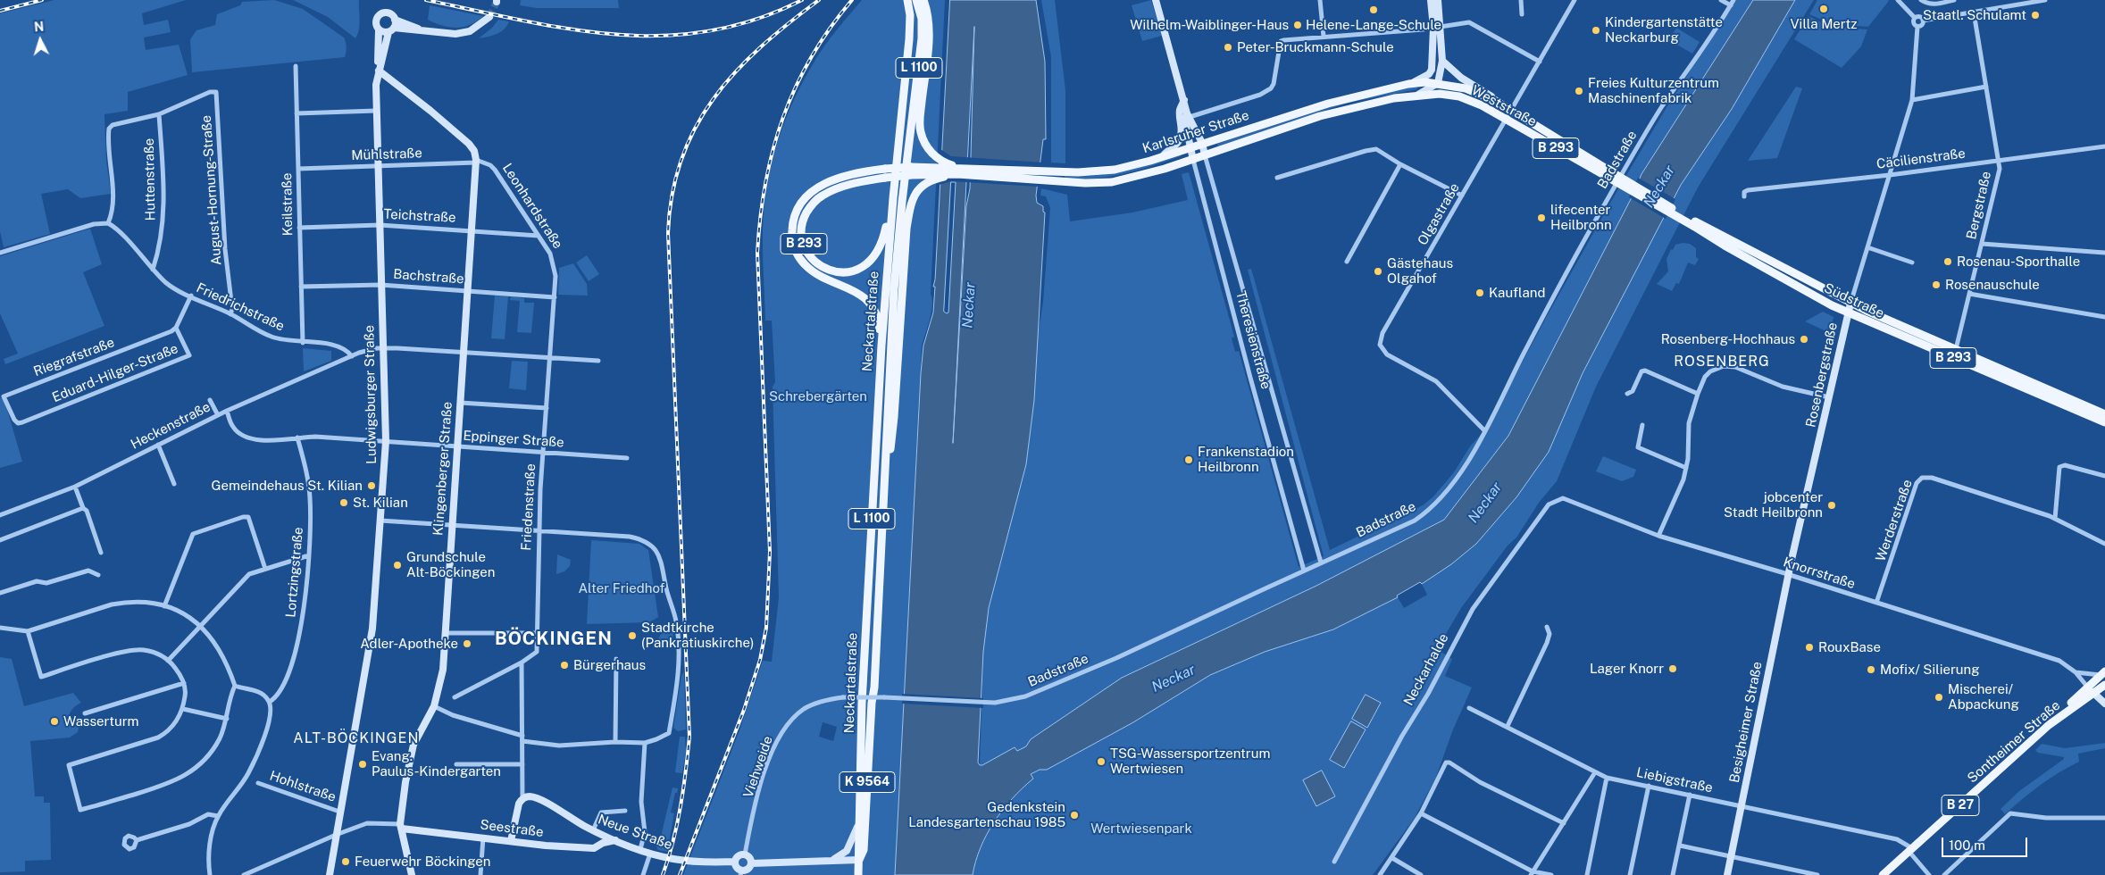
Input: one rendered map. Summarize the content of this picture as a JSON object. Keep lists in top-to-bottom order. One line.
{"streets":{"main road":["L 1100","Weststraße","Karlsruher Straße","B 293","Südstraße","Neckartalstraße","Sontheimer Straße","K 9564","B 27"],"street":["Mühlstraße","Cäcilienstraße","Badstraße","Huttenstraße","August-Hornung-Straße","Keilstraße","Bergstraße","Leonhardstraße","Olgastraße","Teichstraße","Bachstraße","Friedrichstraße","Theresienstraße","Riegrafstraße","Eduard-Hilger-Straße","Rosenbergstraße","Ludwigsburger Straße","Heckenstraße","Eppinger Straße","Klingenberger Straße","Friedenstraße","Werderstraße","Lortzingstraße","Knorrstraße","Neckarhalde","Besigheimer Straße","Viehweide","Liebigstraße","Hohlstraße","Seestraße","Neue Straße"]},"crossings":[["Weststraße","Karlsruher Straße"],["Weststraße","Olgastraße"],["Weststraße","Südstraße"],["Karlsruher Straße","B 293"],["Karlsruher Straße","Neckartalstraße"],["Karlsruher Straße","Theresienstraße"],["B 293","Neckartalstraße"],["Mühlstraße","Keilstraße"],["Mühlstraße","Leonhardstraße"],["Mühlstraße","Ludwigsburger Straße"],["Mühlstraße","Klingenberger Straße"],["Cäcilienstraße","Bergstraße"],["Cäcilienstraße","Rosenbergstraße"],["Badstraße","Olgastraße"],["Badstraße","Theresienstraße"],["Badstraße","Viehweide"],["Huttenstraße","August-Hornung-Straße"],["Huttenstraße","Friedrichstraße"],["August-Hornung-Straße","Friedrichstraße"],["Keilstraße","Teichstraße"],["Keilstraße","Bachstraße"],["Keilstraße","Friedrichstraße"],["Bergstraße","Südstraße"],["Leonhardstraße","Teichstraße"],["Leonhardstraße","Ludwigsburger Straße"],["Leonhardstraße","Klingenberger Straße"],["Leonhardstraße","Friedenstraße"],["Teichstraße","Ludwigsburger Straße"],["Teichstraße","Klingenberger Straße"],["Bachstraße","Ludwigsburger Straße"],["Bachstraße","Klingenberger Straße"],["Bachstraße","Friedenstraße"],["Südstraße","Rosenbergstraße"],["Friedrichstraße","Eduard-Hilger-Straße"],["Friedrichstraße","Heckenstraße"],["Riegrafstraße","Eduard-Hilger-Straße"],["Rosenbergstraße","Knorrstraße"],["Rosenbergstraße","Besigheimer Straße"],["Ludwigsburger Straße","Eppinger Straße"],["Ludwigsburger Straße","Hohlstraße"],["Heckenstraße","Eppinger Straße"],["Eppinger Straße","Klingenberger Straße"],["Eppinger Straße","Friedenstraße"],["Eppinger Straße","Lortzingstraße"],["Klingenberger Straße","Seestraße"],["Werderstraße","Knorrstraße"],["Knorrstraße","Neckarhalde"],["Knorrstraße","Besigheimer Straße"],["Knorrstraße","Sontheimer Straße"],["Knorrstraße","B 27"],["Besigheimer Straße","Liebigstraße"],["Sontheimer Straße","Liebigstraße"],["Sontheimer Straße","B 27"],["Viehweide","Neue Straße"],["Seestraße","Neue Straße"]],"districts":["ROSENBERG","BÖCKINGEN","ALT-BÖCKINGEN"],"water":["Neckar"],"parks":["Schrebergärten","Alter Friedhof","Wertwiesenpark"],"places":["Villa Mertz","Helene-Lange-Schule","Staatl. Schulamt","Wilhelm-Waiblinger-Haus","Kindergartenstätte Neckarburg","Peter-Bruckmann-Schule","Freies Kulturzentrum Maschinenfabrik","lifecenter Heilbronn","Rosenau-Sporthalle","Gästehaus Olgahof","Rosenauschule","Kaufland","Rosenberg-Hochhaus","Frankenstadion Heilbronn","Gemeindehaus St. Kilian","St. Kilian","jobcenter Stadt Heilbronn","Grundschule Alt-Böckingen","Stadtkirche (Pankratiuskirche)","Adler-Apotheke","RouxBase","Bürgerhaus","Lager Knorr","Mofix/ Silierung","Mischerei/ Abpackung","Wasserturm","TSG-Wassersportzentrum Wertwiesen","Evang. Paulus-Kindergarten","Gedenkstein Landesgartenschau 1985","Feuerwehr Böckingen"],"scale_bar":"100 m","north":"top"}
